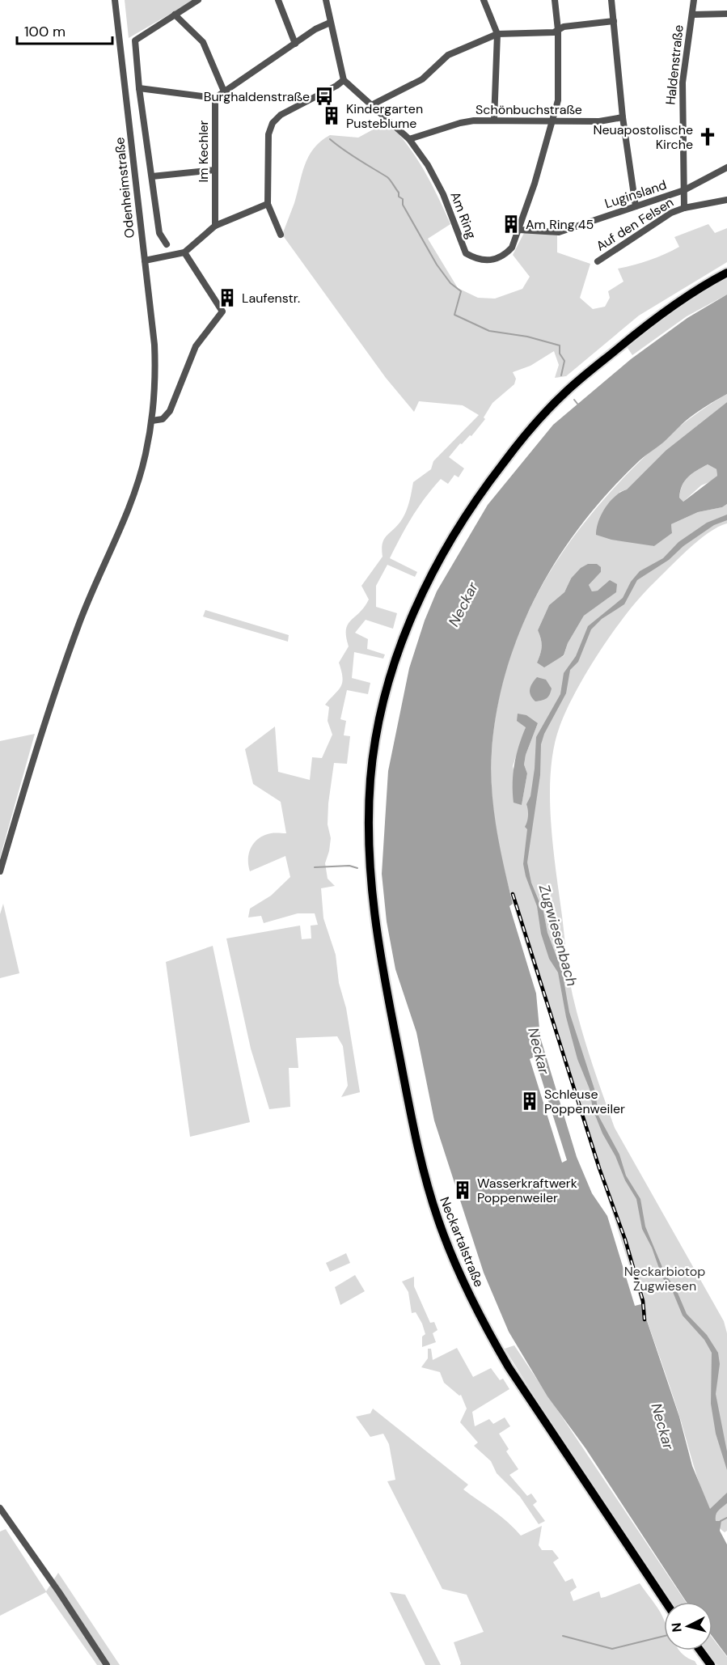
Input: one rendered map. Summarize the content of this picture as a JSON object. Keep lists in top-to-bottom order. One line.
{"streets":{"main road":["Neckartalstraße"],"street":["Haldenstraße","Schönbuchstraße","Im Kechler","Odenheimstraße","Luginsland","Am Ring","Auf den Felsen"]},"crossings":[["Haldenstraße","Luginsland"],["Haldenstraße","Auf den Felsen"],["Schönbuchstraße","Am Ring"],["Luginsland","Am Ring"],["Luginsland","Auf den Felsen"]],"water":["Neckar","Zugwiesenbach"],"parks":["Neckarbiotop Zugwiesen"],"places":{"bus stop":["Burghaldenstraße"],"building":["Kindergarten Pusteblume","Am Ring 45","Laufenstr.","Schleuse Poppenweiler","Wasserkraftwerk Poppenweiler"],"church":["Neuapostolische Kirche"]},"scale_bar":"100 m","north":"left"}
